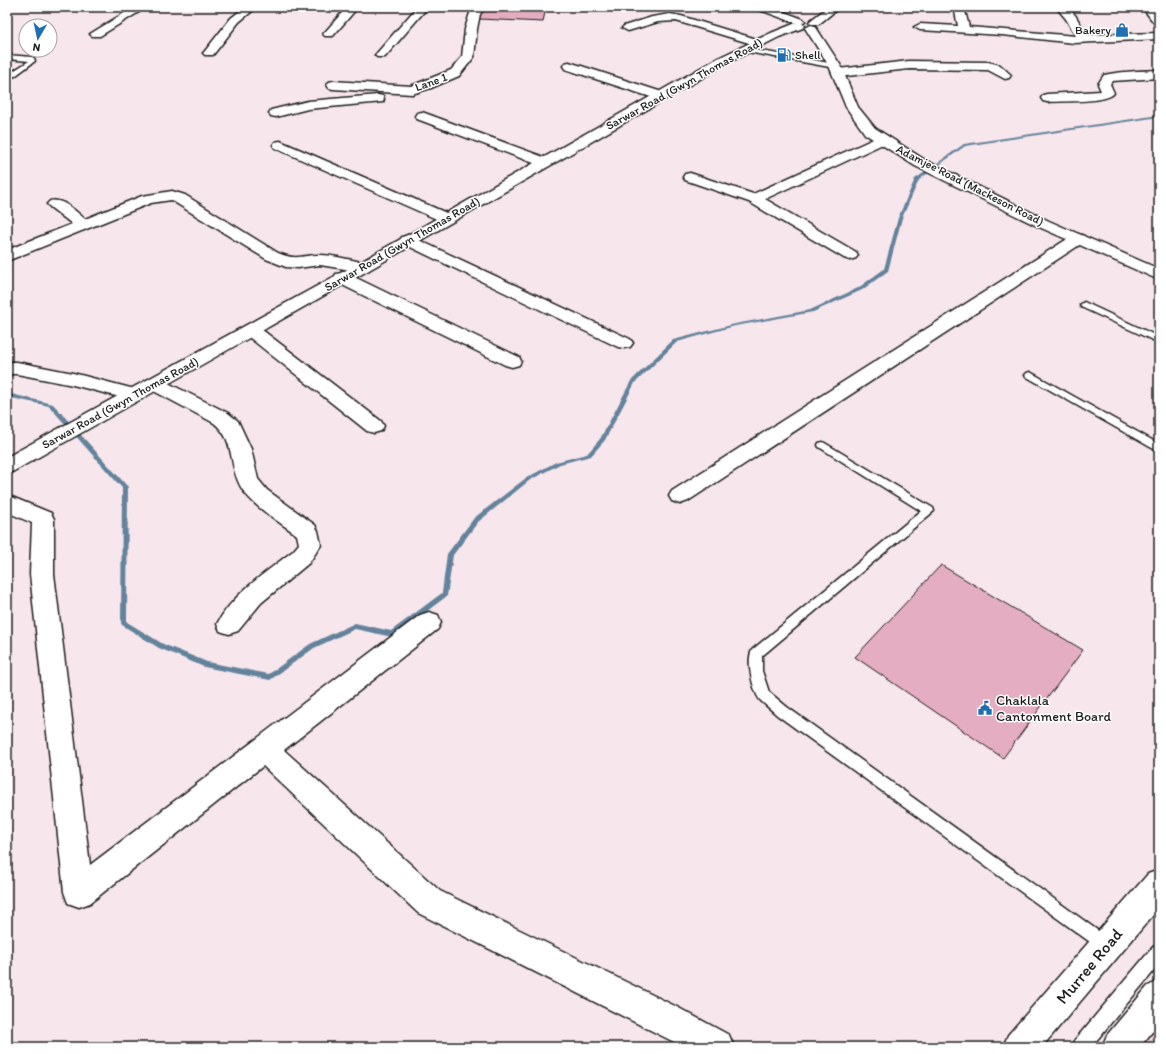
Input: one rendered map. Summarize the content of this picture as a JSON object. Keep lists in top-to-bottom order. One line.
{"streets":{"street":["Lane 1","Sarwar Road (Gwyn Thomas Road)","Adamjee Road (Mackeson Road)","Murree Road"]},"crossings":[["Sarwar Road (Gwyn Thomas Road)","Adamjee Road (Mackeson Road)"]],"places":{"shop":["Bakery"],"fuel station":["Shell"],"public building":["Chaklala Cantonment Board"]},"north":"bottom"}
